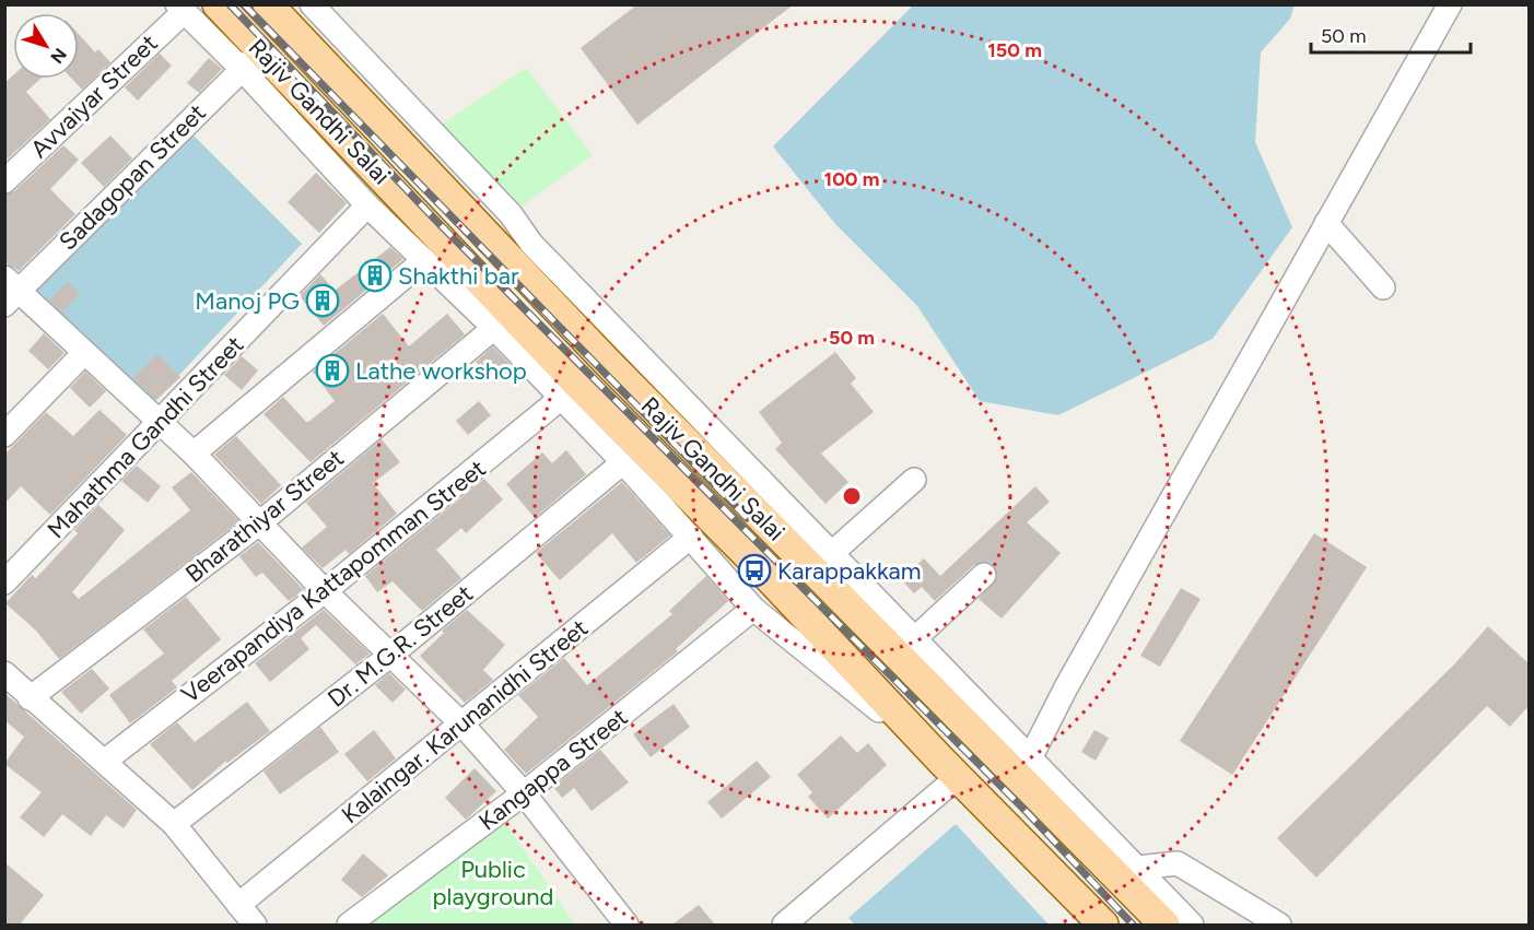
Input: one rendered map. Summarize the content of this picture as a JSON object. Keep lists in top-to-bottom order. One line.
{"streets":{"main road":["Rajiv Gandhi Salai"],"street":["Avvaiyar Street","Sadagopan Street","Mahathma Gandhi Street","Bharathiyar Street","Veerapandiya Kattapomman Street","Dr. M.G.R. Street","Kalaingar. Karunanidhi Street","Kangappa Street"]},"crossings":[["Rajiv Gandhi Salai","Sadagopan Street"],["Rajiv Gandhi Salai","Veerapandiya Kattapomman Street"]],"parks":["Public playground"],"places":{"building":["Shakthi bar","Manoj PG","Lathe workshop"],"bus stop":["Karappakkam"]},"scale_bar":"50 m","north":"bottom right","rings":["150 m","100 m","50 m"]}
